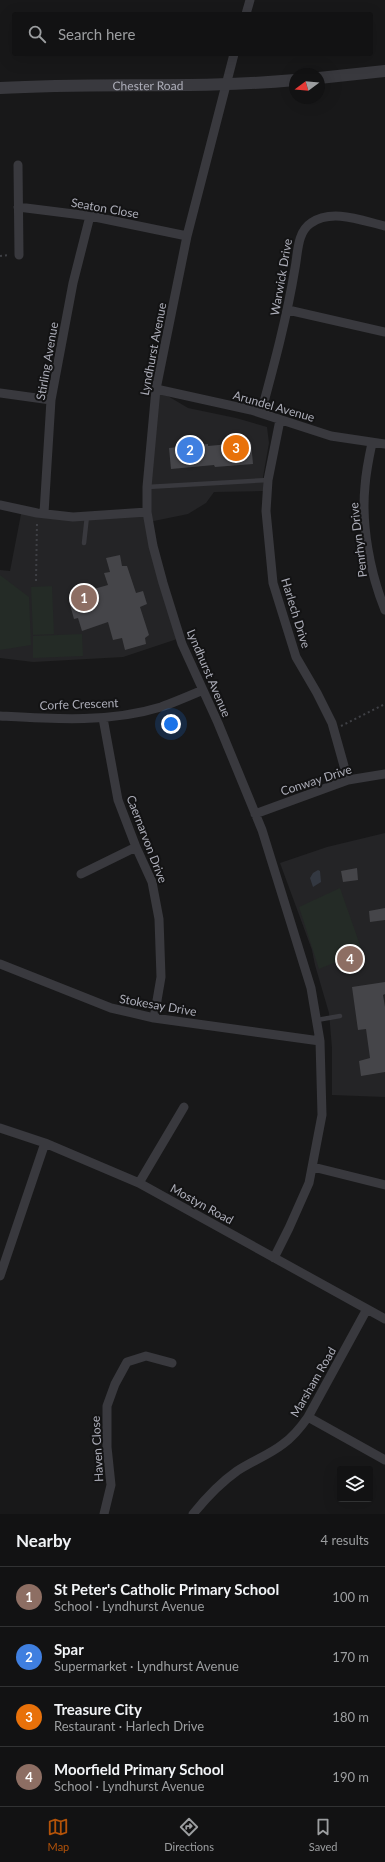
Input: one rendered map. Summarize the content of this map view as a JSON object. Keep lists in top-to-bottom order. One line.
{"streets":{"street":["Chester Road","Seaton Close","Warwick Drive","Lyndhurst Avenue","Stirling Avenue","Arundel Avenue","Penrhyn Drive","Harlech Drive","Corfe Crescent","Conway Drive","Caernarvon Drive","Stokesay Drive","Mostyn Road","Marsham Road","Haven Close"]},"crossings":[["Chester Road","Lyndhurst Avenue"],["Seaton Close","Lyndhurst Avenue"],["Seaton Close","Stirling Avenue"],["Warwick Drive","Arundel Avenue"],["Lyndhurst Avenue","Arundel Avenue"],["Lyndhurst Avenue","Corfe Crescent"],["Lyndhurst Avenue","Conway Drive"],["Lyndhurst Avenue","Stokesay Drive"],["Lyndhurst Avenue","Mostyn Road"],["Arundel Avenue","Penrhyn Drive"],["Arundel Avenue","Harlech Drive"],["Harlech Drive","Conway Drive"],["Corfe Crescent","Caernarvon Drive"],["Caernarvon Drive","Stokesay Drive"],["Mostyn Road","Marsham Road"]],"north":"left","page":{"search":"Search here","pins":["3","2","1","4"],"heading":["Nearby","4 results"],"list":[{"mark":"1","name":"St Peter's Catholic Primary School","note":"School · Lyndhurst Avenue","value":"100 m"},{"mark":"2","name":"Spar","note":"Supermarket · Lyndhurst Avenue","value":"170 m"},{"mark":"3","name":"Treasure City","note":"Restaurant · Harlech Drive","value":"180 m"},{"mark":"4","name":"Moorfield Primary School","note":"School · Lyndhurst Avenue","value":"190 m"}],"nav":["Map","Directions","Saved"]}}
